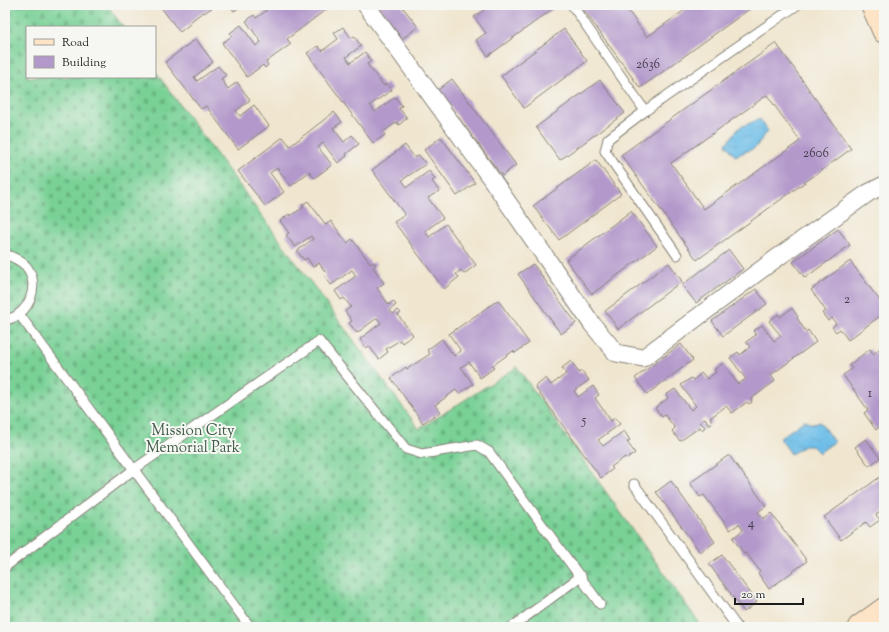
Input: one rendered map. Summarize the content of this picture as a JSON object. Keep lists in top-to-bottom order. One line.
{"parks":["Mission City Memorial Park"],"house_numbers":["2636","2606","2","1","5","4"],"legend":["Road","Building"],"scale_bar":"20 m"}
